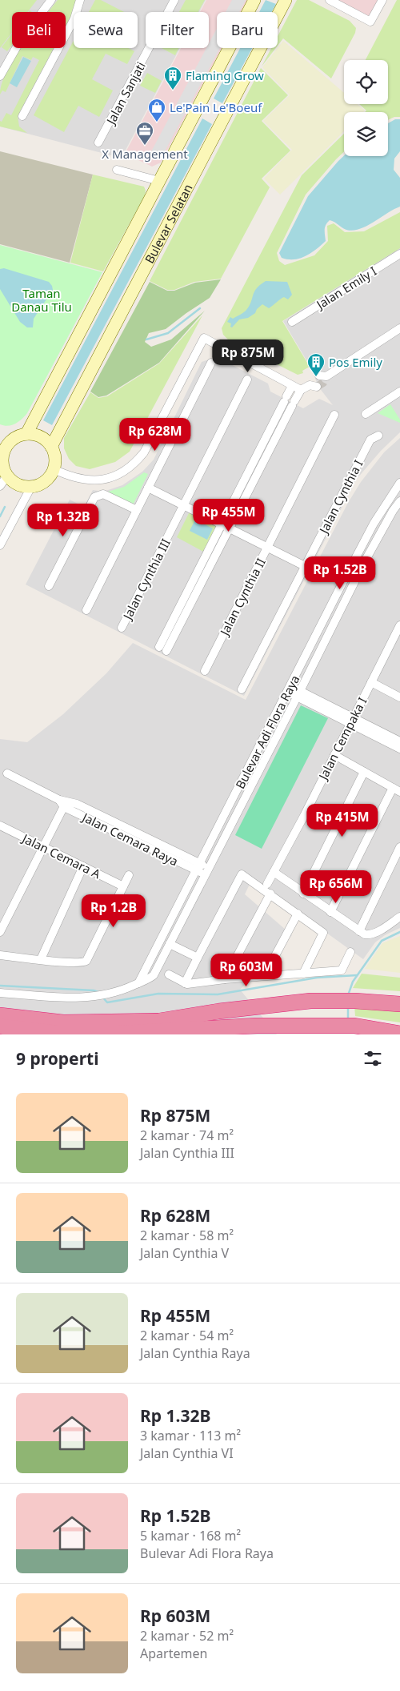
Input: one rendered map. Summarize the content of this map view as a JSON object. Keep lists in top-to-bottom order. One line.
{"streets":{"main road":["Bulevar Selatan"],"street":["Jalan Sanjati","Jalan Emily I","Jalan Cynthia I","Jalan Cynthia III","Jalan Cynthia II","Bulevar Adi Flora Raya","Jalan Cempaka I","Jalan Cemara Raya","Jalan Cemara A"]},"crossings":[["Bulevar Adi Flora Raya","Jalan Cemara Raya"]],"parks":["Taman Danau Tilu"],"places":{"building":["Flaming Grow","Pos Emily"],"shop":["Le'Pain Le'Boeuf"],"office":["X Management"]},"page":{"chip":["Beli","Sewa","Filter","Baru"],"price":["Rp 875M","Rp 628M","Rp 455M","Rp 1.32B","Rp 1.52B","Rp 415M","Rp 656M","Rp 1.2B","Rp 603M"],"heading":"9 properti","list":[{"name":"Rp 875M","note":"2 kamar · 74 m² · Jalan Cynthia III"},{"name":"Rp 628M","note":"2 kamar · 58 m² · Jalan Cynthia V"},{"name":"Rp 455M","note":"2 kamar · 54 m² · Jalan Cynthia Raya"},{"name":"Rp 1.32B","note":"3 kamar · 113 m² · Jalan Cynthia VI"},{"name":"Rp 1.52B","note":"5 kamar · 168 m² · Bulevar Adi Flora Raya"},{"name":"Rp 603M","note":"2 kamar · 52 m² · Apartemen"}]}}
